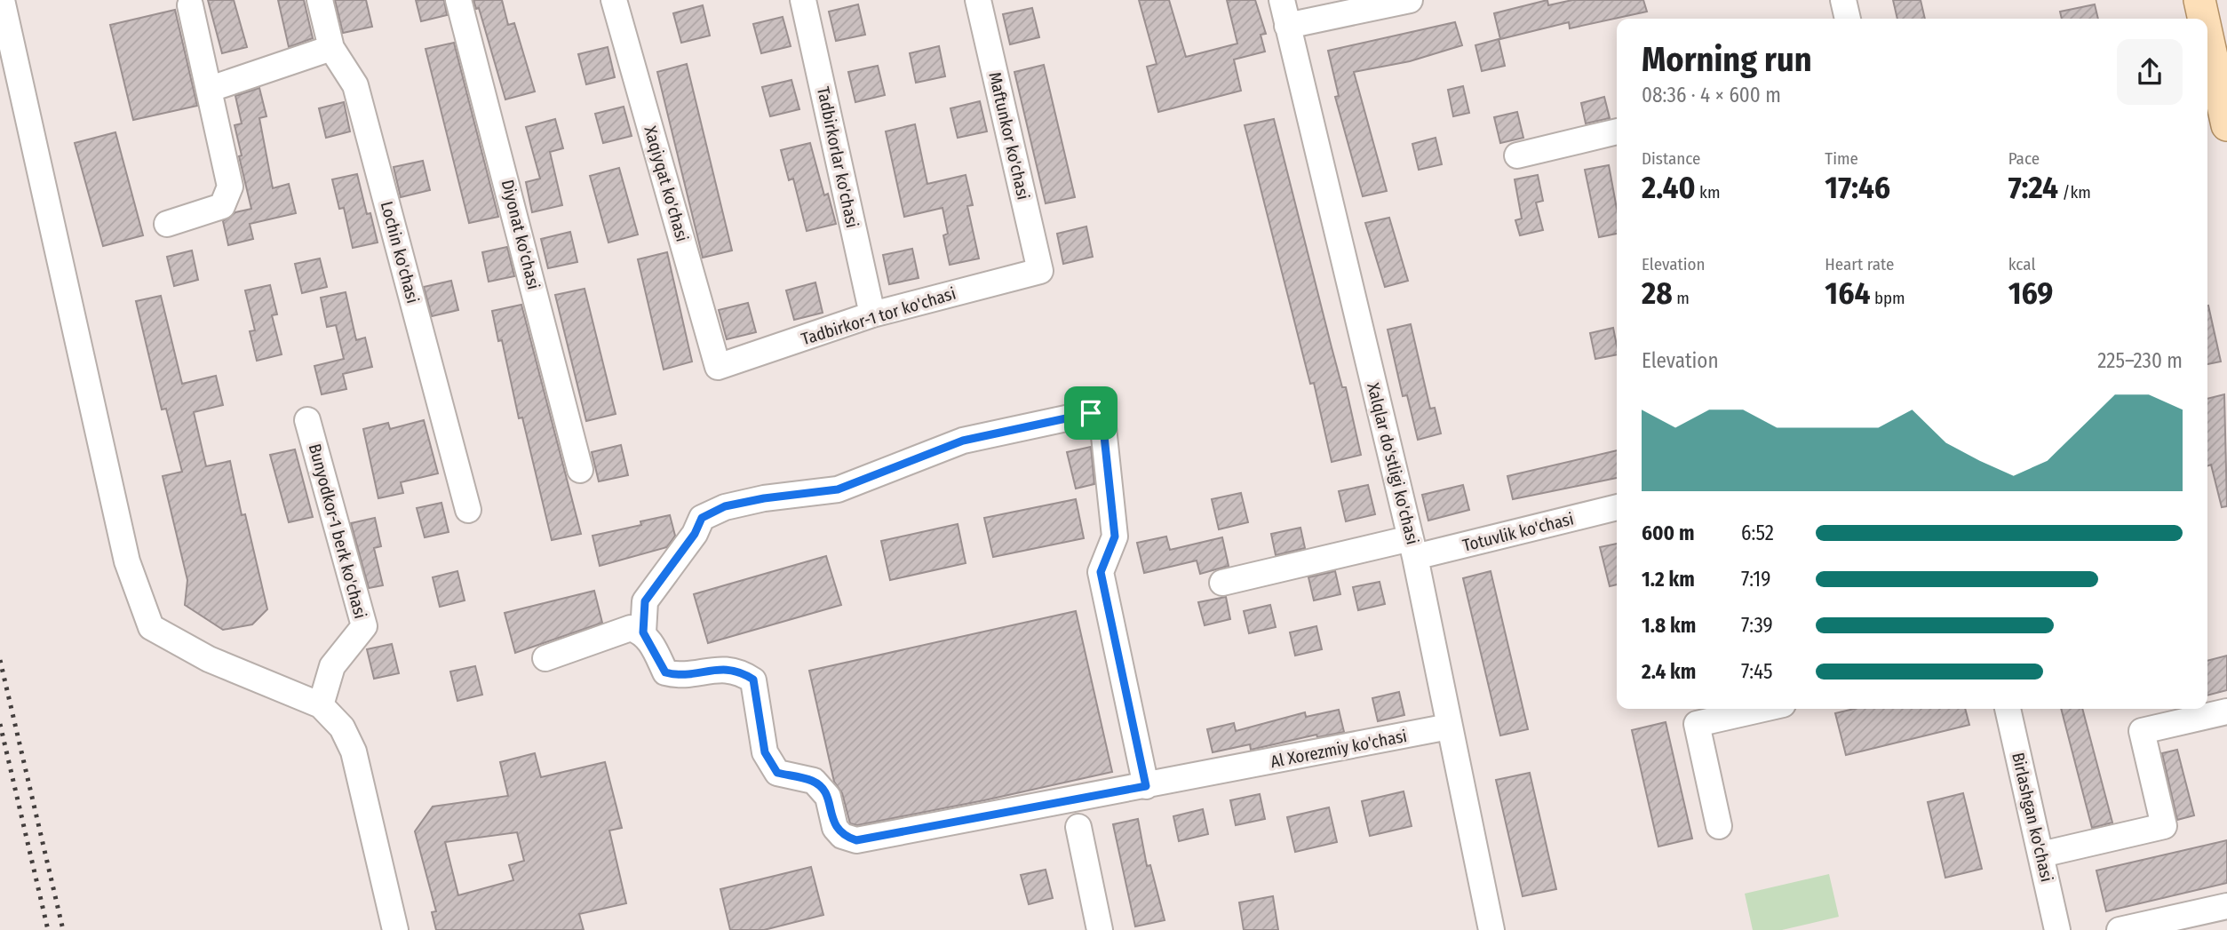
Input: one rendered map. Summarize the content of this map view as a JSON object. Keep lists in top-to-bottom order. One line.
{"streets":{"street":["Maftunkor ko'chasi","Tadbirkorlar ko'chasi","Xaqiyqat ko'chasi","Diyonat ko'chasi","Lochin ko'chasi","Tadbirkor-1 tor ko'chasi","Xalqlar do'stligi ko'chasi","Bunyodkor-1 berk ko'chasi","Totuvlik ko'chasi","Al Xorezmiy ko'chasi","Birlashgan ko'chasi"]},"crossings":[["Maftunkor ko'chasi","Tadbirkor-1 tor ko'chasi"],["Tadbirkorlar ko'chasi","Tadbirkor-1 tor ko'chasi"],["Xaqiyqat ko'chasi","Tadbirkor-1 tor ko'chasi"],["Xalqlar do'stligi ko'chasi","Totuvlik ko'chasi"],["Xalqlar do'stligi ko'chasi","Al Xorezmiy ko'chasi"]],"page":{"heading":["Morning run","08:36 · 4 × 600 m"],"stats":[["Distance","2.40 km"],["Time","17:46"],["Pace","7:24 /km"],["Elevation","28 m"],["Heart rate","164 bpm"],["kcal","169"]],"chart":["Elevation","225–230 m"],"list":[{"name":"600 m","note":"6:52"},{"name":"1.2 km","note":"7:19"},{"name":"1.8 km","note":"7:39"},{"name":"2.4 km","note":"7:45"}]}}
